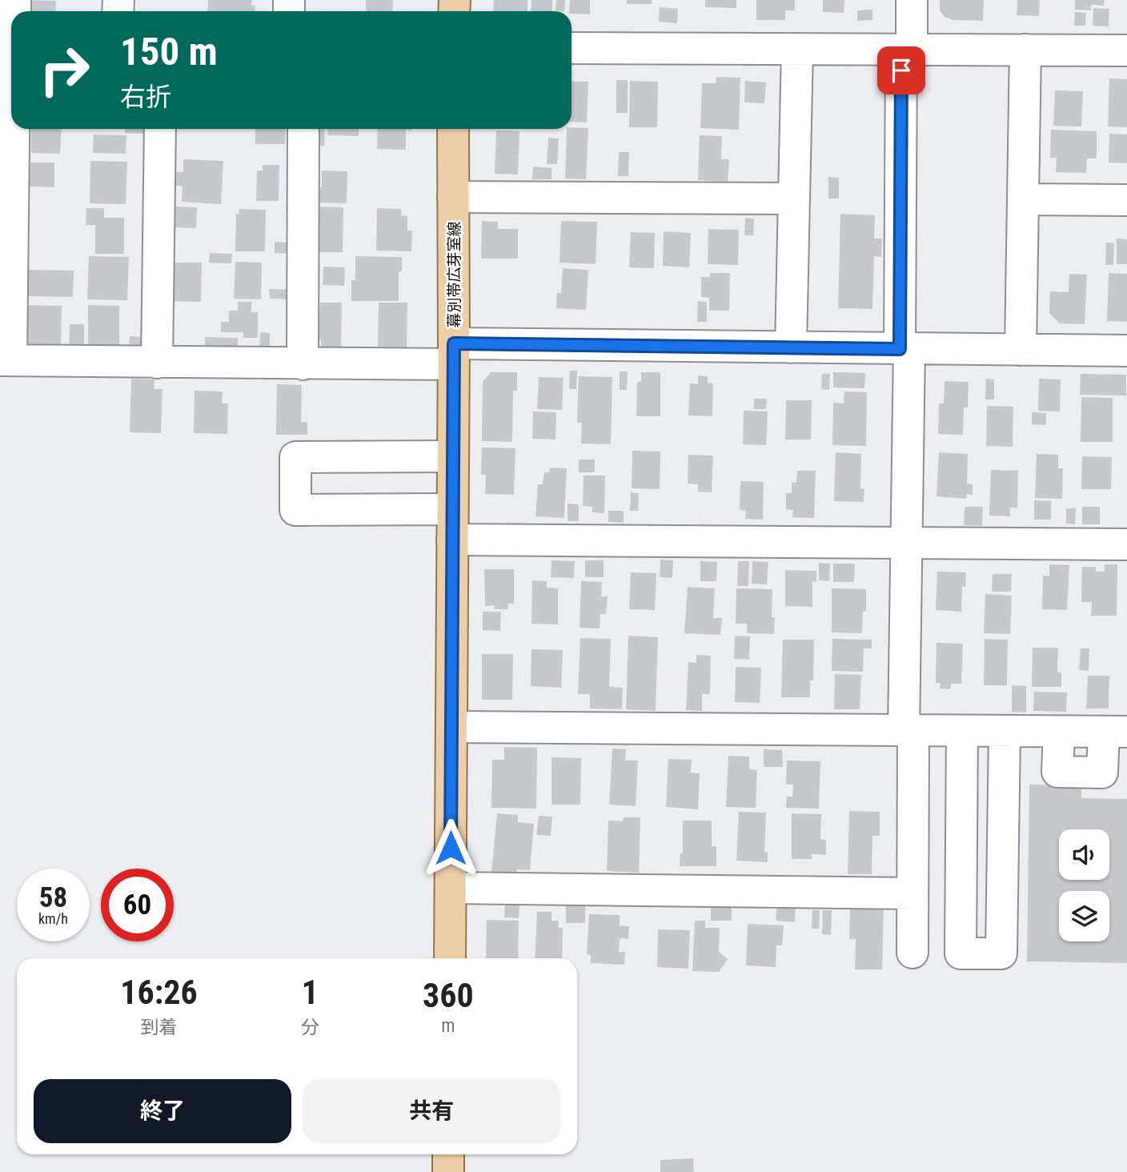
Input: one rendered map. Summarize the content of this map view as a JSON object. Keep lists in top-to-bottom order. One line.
{"streets":{"main road":["幕別帯広芽室線"]},"page":{"turn":["150 m","右折"],"speed":"58 km/h","limit":"60","eta":["16:26","到着","1","分","360","m"],"buttons":["終了","共有"]}}
